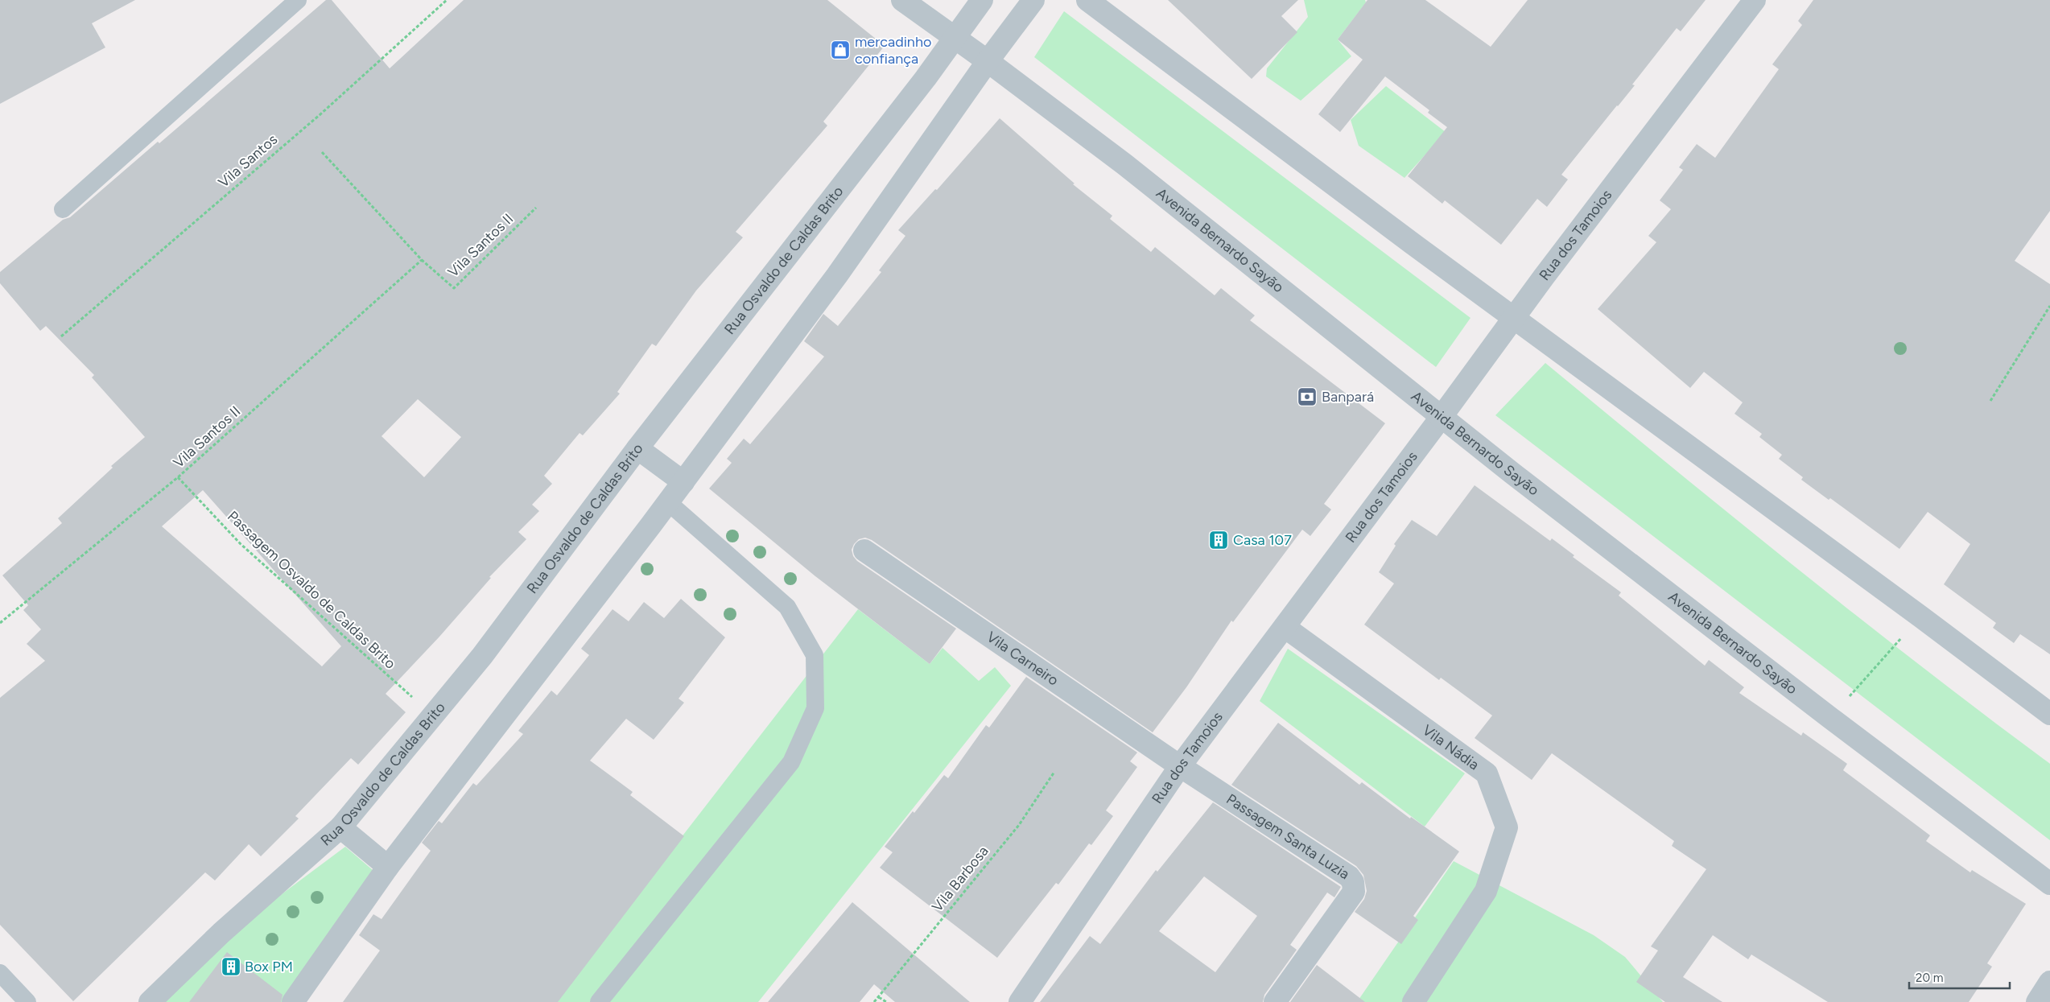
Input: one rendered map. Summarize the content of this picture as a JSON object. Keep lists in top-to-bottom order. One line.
{"streets":{"street":["Rua dos Tamoios","Avenida Bernardo Sayão","Rua Osvaldo de Caldas Brito","Vila Carneiro","Vila Nádia","Passagem Santa Luzia"],"path":["Vila Santos","Vila Santos II","Passagem Osvaldo de Caldas Brito","Vila Barbosa"]},"crossings":[["Rua dos Tamoios","Avenida Bernardo Sayão"],["Rua dos Tamoios","Vila Carneiro"],["Rua dos Tamoios","Vila Nádia"],["Rua dos Tamoios","Passagem Santa Luzia"],["Avenida Bernardo Sayão","Rua Osvaldo de Caldas Brito"],["Vila Santos II","Passagem Osvaldo de Caldas Brito"],["Rua Osvaldo de Caldas Brito","Passagem Osvaldo de Caldas Brito"],["Vila Carneiro","Passagem Santa Luzia"]],"places":{"shop":["mercadinho confiança"],"bank":["Banpará"],"building":["Casa 107","Box PM"]},"scale_bar":"20 m"}
